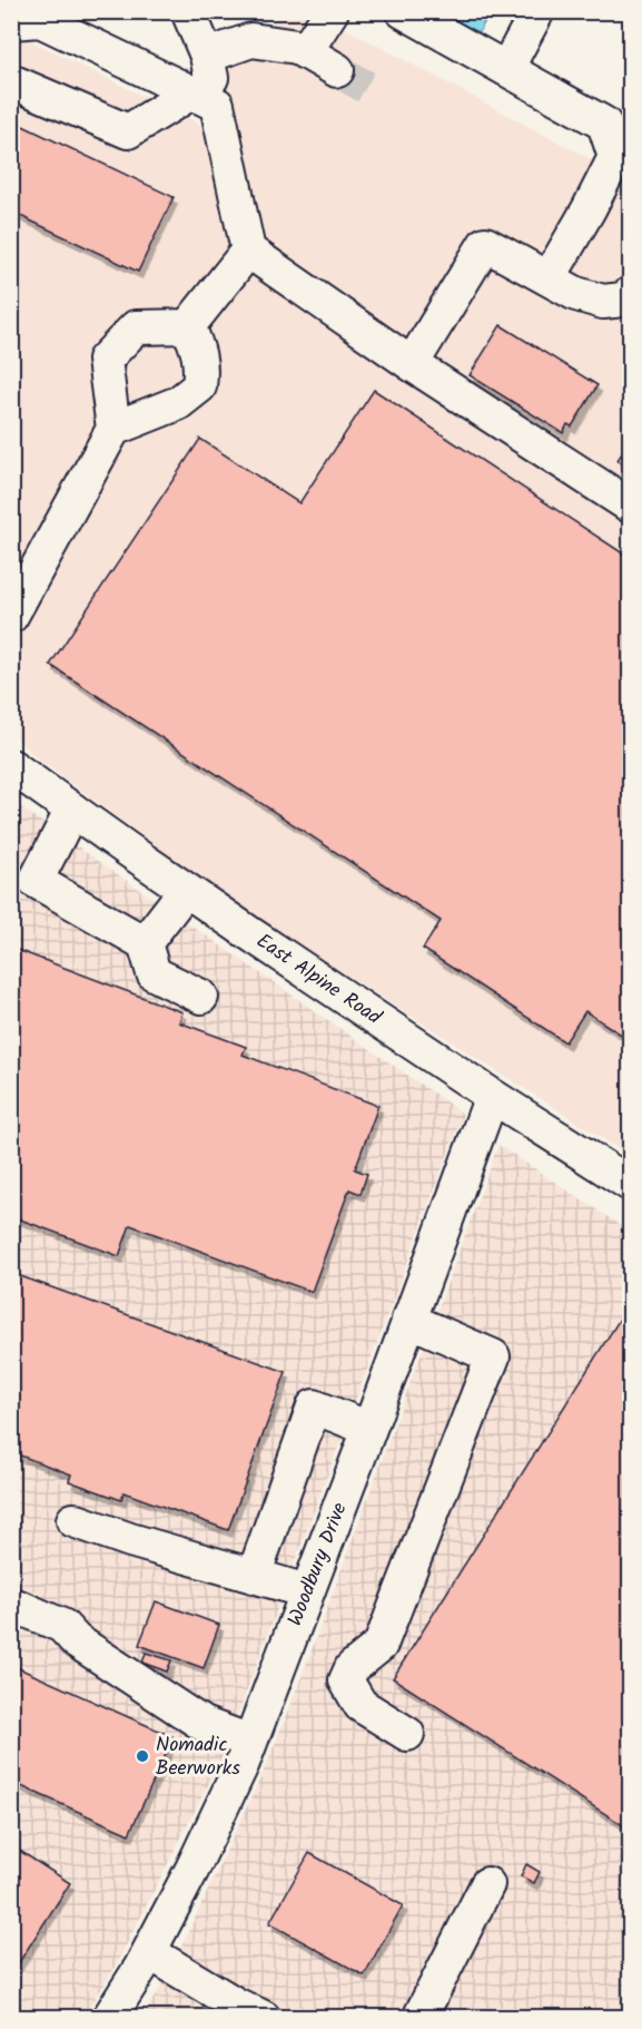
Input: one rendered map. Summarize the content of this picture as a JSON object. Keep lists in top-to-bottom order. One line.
{"streets":{"street":["East Alpine Road","Woodbury Drive"]},"crossings":[["East Alpine Road","Woodbury Drive"]],"places":["Nomadic Beerworks"]}
